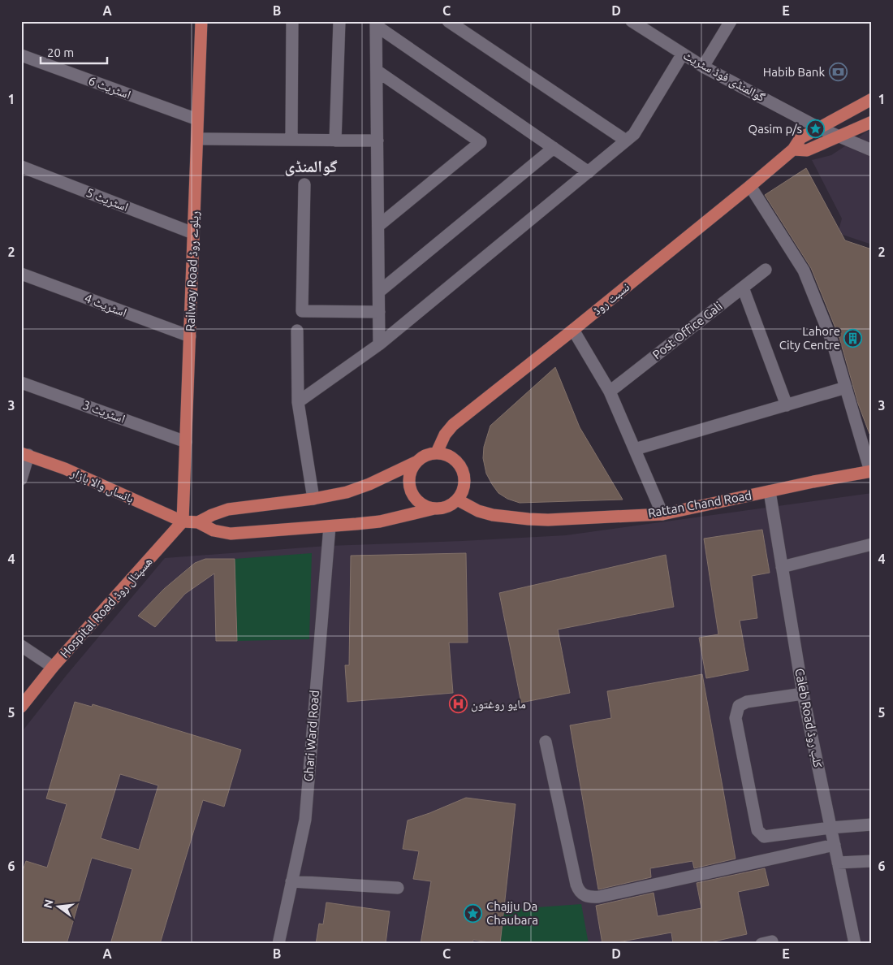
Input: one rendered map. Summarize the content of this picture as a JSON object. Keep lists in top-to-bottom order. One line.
{"streets":{"main road":["Railway Road ریلوے روڈ","نسبت روڈ","بانساں والا بازار","Rattan Chand Road","Hospital Road ھسپتال روڈ"],"street":["گوالمنڈی فوڈ سٹریٹ","اسٹریٹ 6","اسٹریٹ 5","اسٹریٹ 4","Post Office Gali","اسٹریٹ 3","Caleb Road کلب روڈ","Ghari Ward Road"]},"crossings":[["گوالمنڈی فوڈ سٹریٹ","نسبت روڈ"],["اسٹریٹ 6","Railway Road ریلوے روڈ"],["اسٹریٹ 5","Railway Road ریلوے روڈ"],["Railway Road ریلوے روڈ","اسٹریٹ 4"],["Railway Road ریلوے روڈ","اسٹریٹ 3"],["Railway Road ریلوے روڈ","بانساں والا بازار"],["Railway Road ریلوے روڈ","Hospital Road ھسپتال روڈ"],["نسبت روڈ","Rattan Chand Road"],["بانساں والا بازار","Hospital Road ھسپتال روڈ"],["Rattan Chand Road","Caleb Road کلب روڈ"]],"districts":["گوالمنڈی"],"places":{"bank":["Habib Bank"],"place":["Qasim p/s","Chajju Da Chaubara"],"building":["Lahore City Centre"],"hospital":["مایو روغتون"]},"scale_bar":"20 m","north":"left","grid":{"columns":["A","B","C","D","E"],"rows":["1","2","3","4","5","6"]}}
